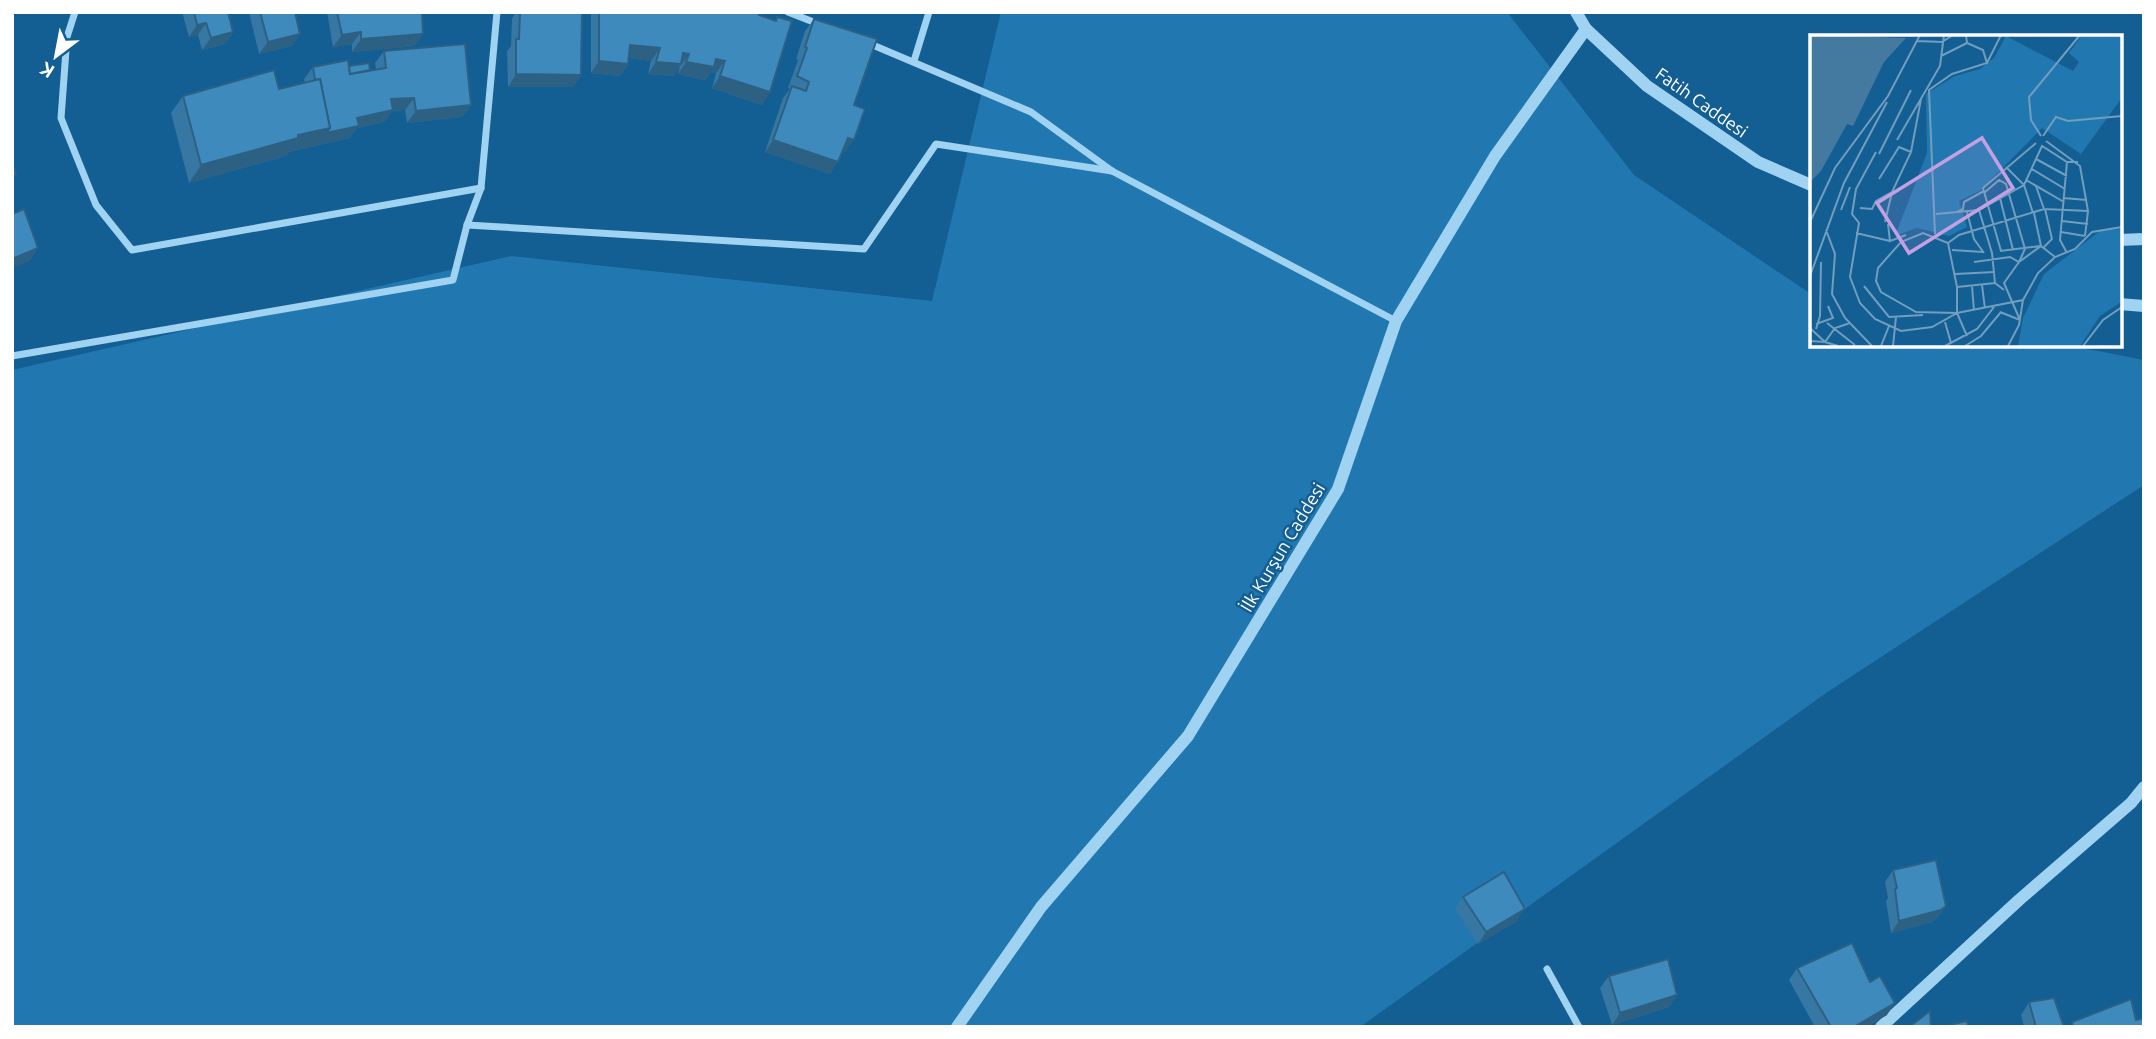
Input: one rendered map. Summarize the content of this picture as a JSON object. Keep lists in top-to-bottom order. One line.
{"streets":{"street":["Fatih Caddesi","İlk Kurşun Caddesi"]},"crossings":[["Fatih Caddesi","İlk Kurşun Caddesi"]],"north":"bottom left"}
